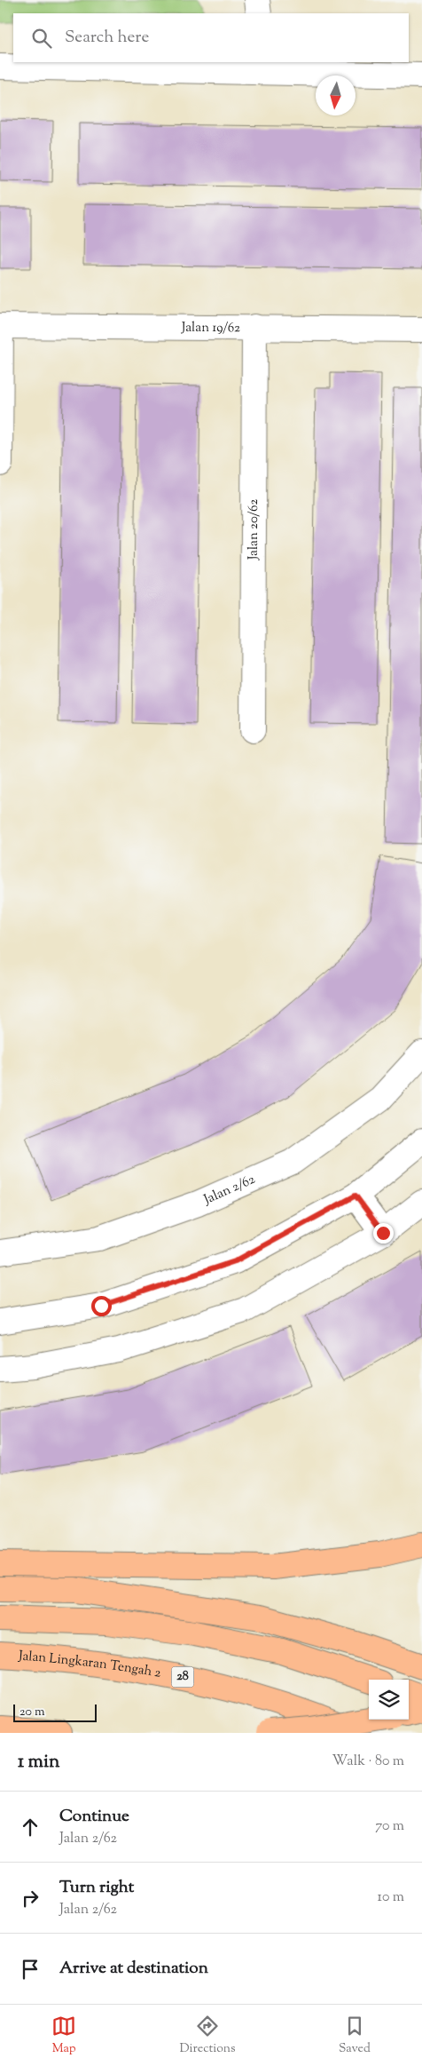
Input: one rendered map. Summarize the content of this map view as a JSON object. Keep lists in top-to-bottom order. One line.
{"streets":{"highway":["Jalan Lingkaran Tengah 2","28"],"street":["Jalan 19/62","Jalan 20/62","Jalan 2/62"]},"crossings":[["Jalan 19/62","Jalan 20/62"]],"scale_bar":"20 m","north":"bottom","page":{"search":"Search here","scale":"20 m","heading":["1 min","Walk · 80 m"],"list":[["Continue","Jalan 2/62","70 m"],["Turn right","Jalan 2/62","10 m"],"Arrive at destination"],"nav":["Map","Directions","Saved"]}}
